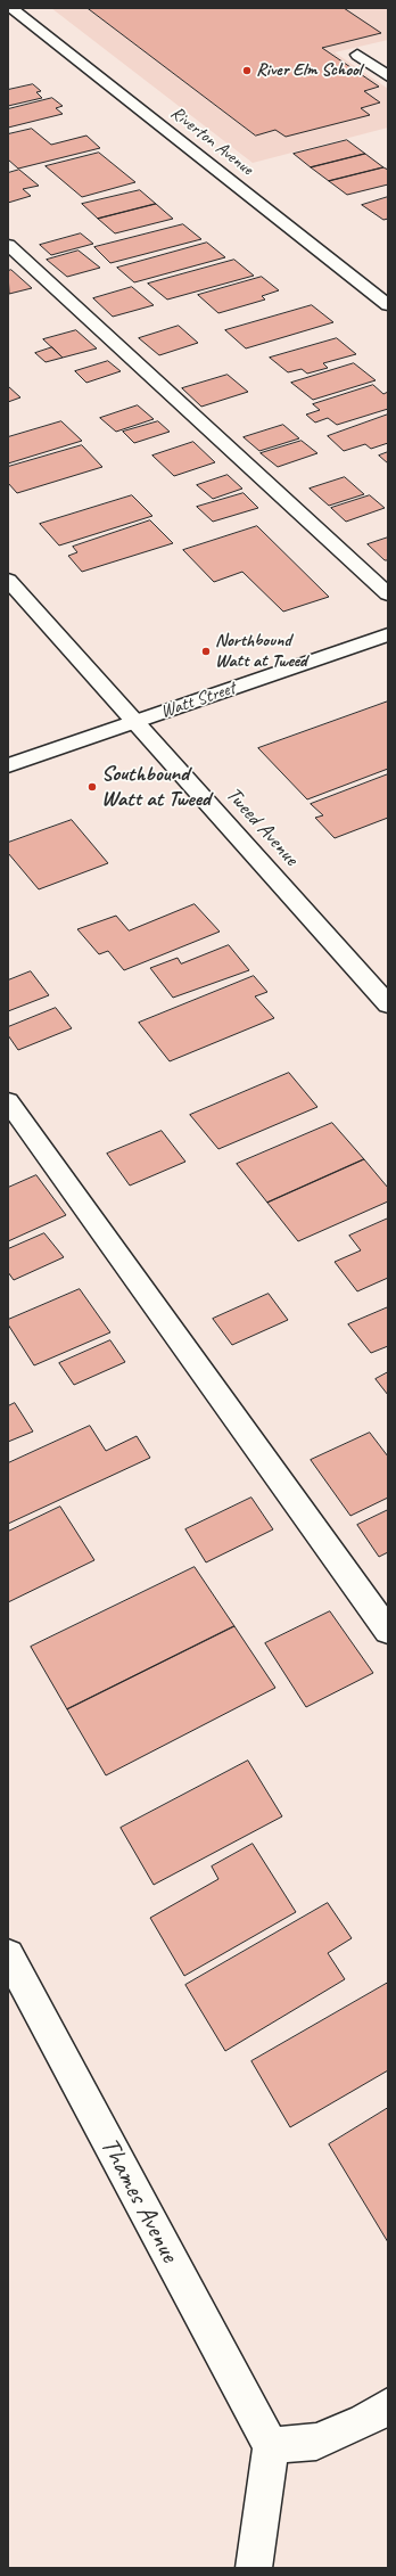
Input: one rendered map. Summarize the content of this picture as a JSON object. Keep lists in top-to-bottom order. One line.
{"streets":{"street":["Riverton Avenue","Watt Street","Tweed Avenue","Thames Avenue"]},"crossings":[["Watt Street","Tweed Avenue"]],"places":["River Elm School","Northbound Watt at Tweed","Southbound Watt at Tweed"]}
